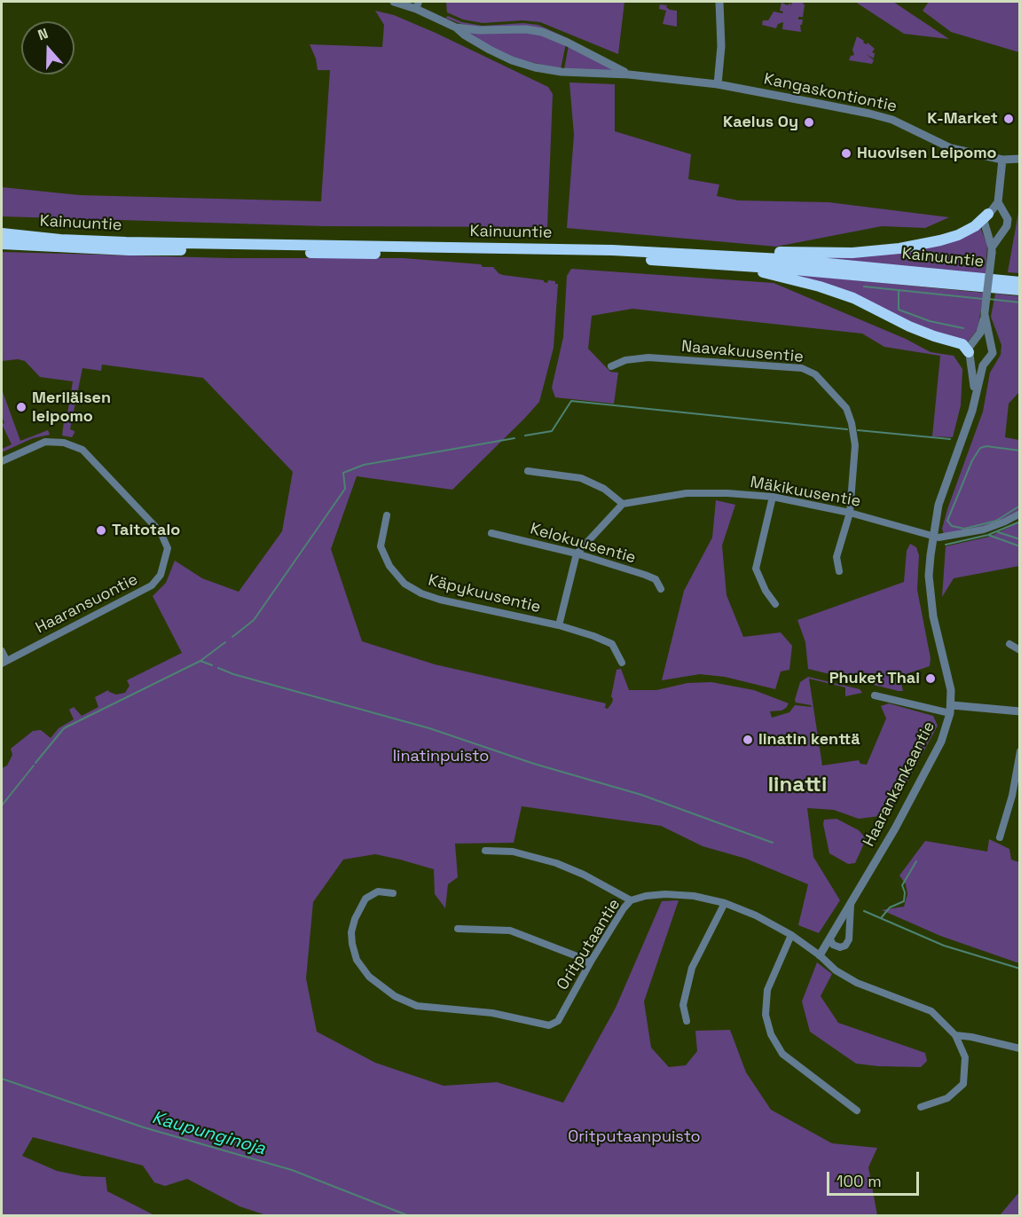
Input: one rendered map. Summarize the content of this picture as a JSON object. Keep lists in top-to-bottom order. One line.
{"streets":{"highway":["Kainuuntie"],"street":["Kangaskontiontie","Naavakuusentie","Mäkikuusentie","Kelokuusentie","Käpykuusentie","Haaransuontie","Haarankankaantie","Oritputaantie"]},"crossings":[["Naavakuusentie","Mäkikuusentie"],["Mäkikuusentie","Haarankankaantie"],["Haarankankaantie","Oritputaantie"]],"districts":["Iinatti"],"water":["Kaupunginoja"],"parks":["Iinatinpuisto","Oritputaanpuisto"],"places":["K-Market","Kaelus Oy","Huovisen Leipomo","Meriläisen leipomo","Taitotalo","Phuket Thai","Iinatin kenttä"],"scale_bar":"100 m","north":"top"}
